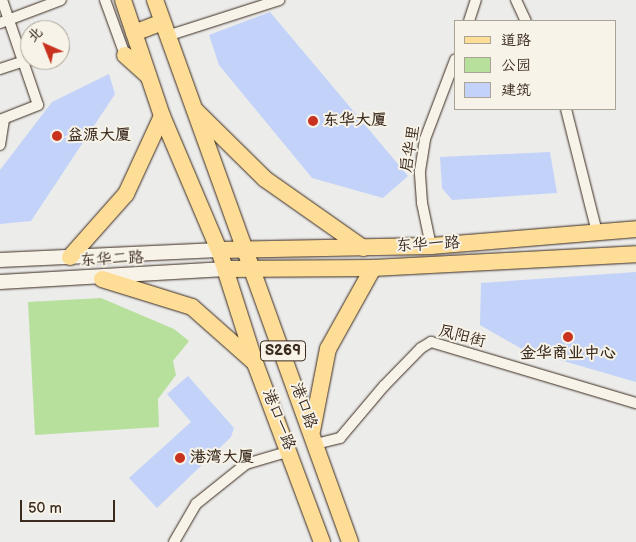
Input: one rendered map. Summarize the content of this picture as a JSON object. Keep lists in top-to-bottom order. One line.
{"streets":{"main road":["东华一路","东华二路","S269","港口路","港口一路"],"street":["启华里","凤阳街"]},"crossings":[["启华里","东华一路"],["东华一路","东华二路"],["东华一路","S269"],["东华一路","港口路"],["东华一路","港口一路"],["东华二路","S269"],["东华二路","港口一路"],["凤阳街","港口路"],["S269","港口路"],["S269","港口一路"]],"places":["东华大厦","益源大厦","金华商业中心","港湾大厦"],"legend":["道路","公园","建筑"],"scale_bar":"50 m","north":"top left"}
